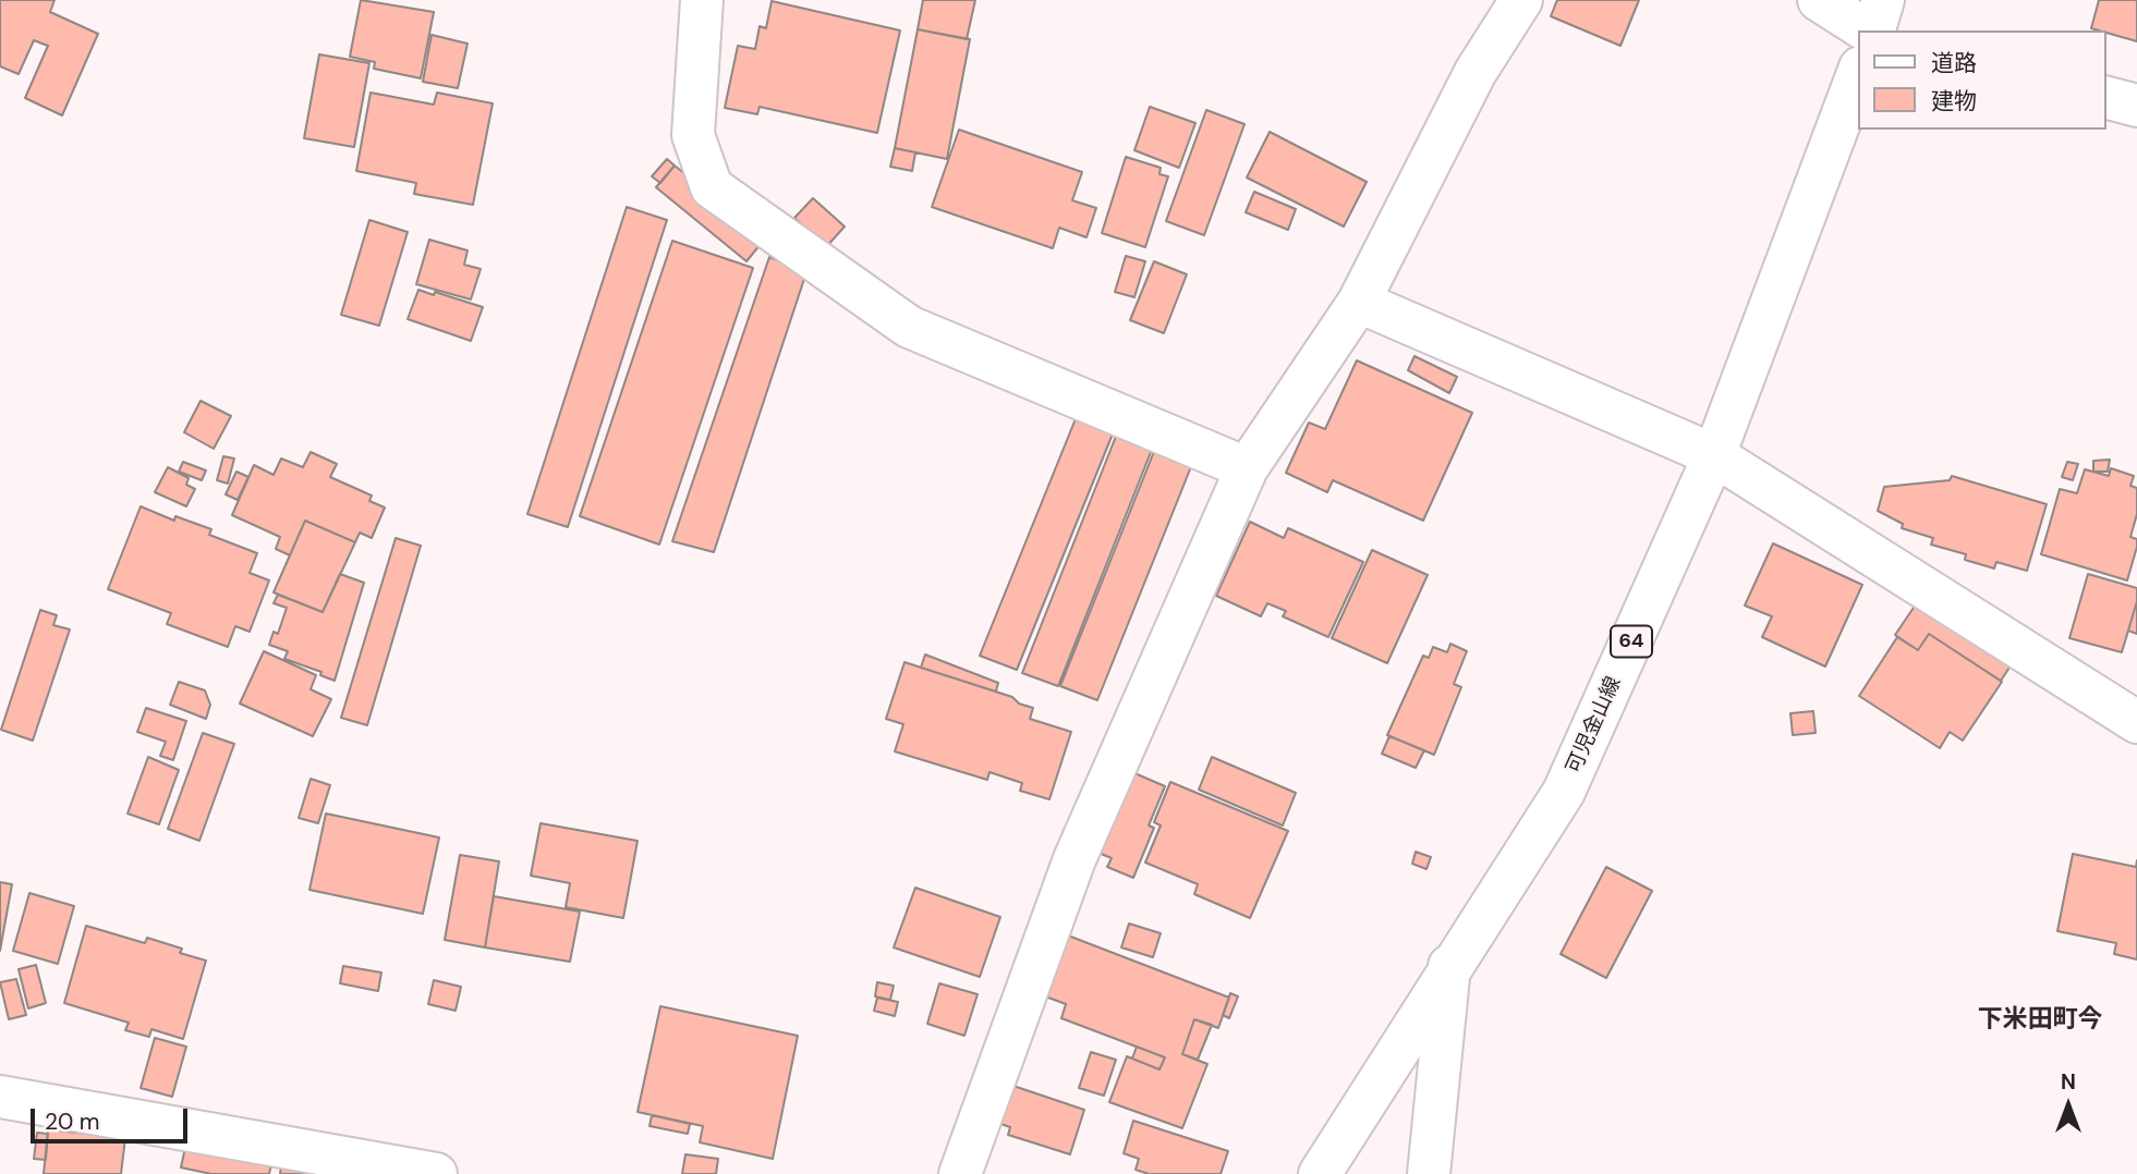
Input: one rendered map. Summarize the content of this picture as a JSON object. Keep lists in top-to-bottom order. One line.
{"streets":{"street":["64","可児金山線"]},"districts":["下米田町今"],"legend":["道路","建物"],"scale_bar":"20 m","north":"top"}
